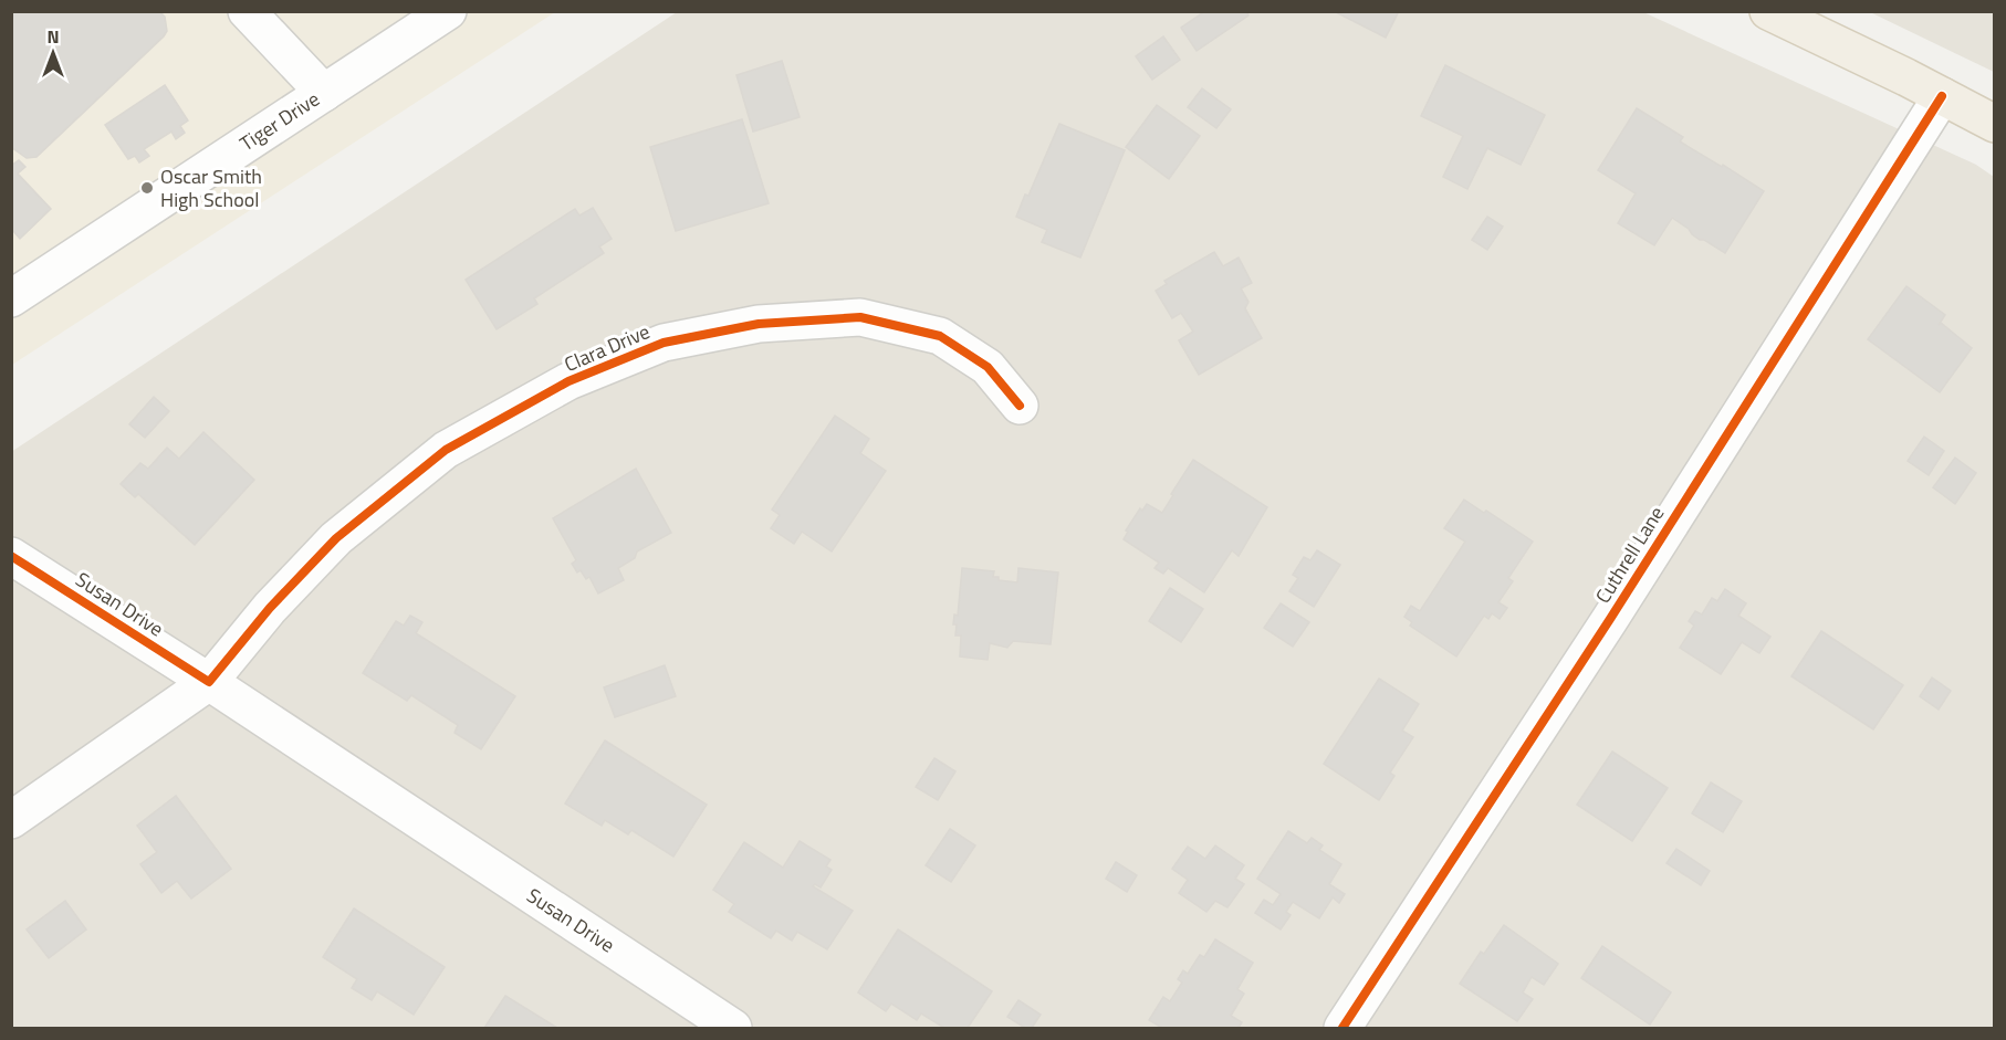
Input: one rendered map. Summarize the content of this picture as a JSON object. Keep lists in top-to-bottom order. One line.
{"streets":{"street":["Tiger Drive","Clara Drive","Cuthrell Lane","Susan Drive"]},"crossings":[["Clara Drive","Susan Drive"]],"places":["Oscar Smith High School"],"north":"top"}
